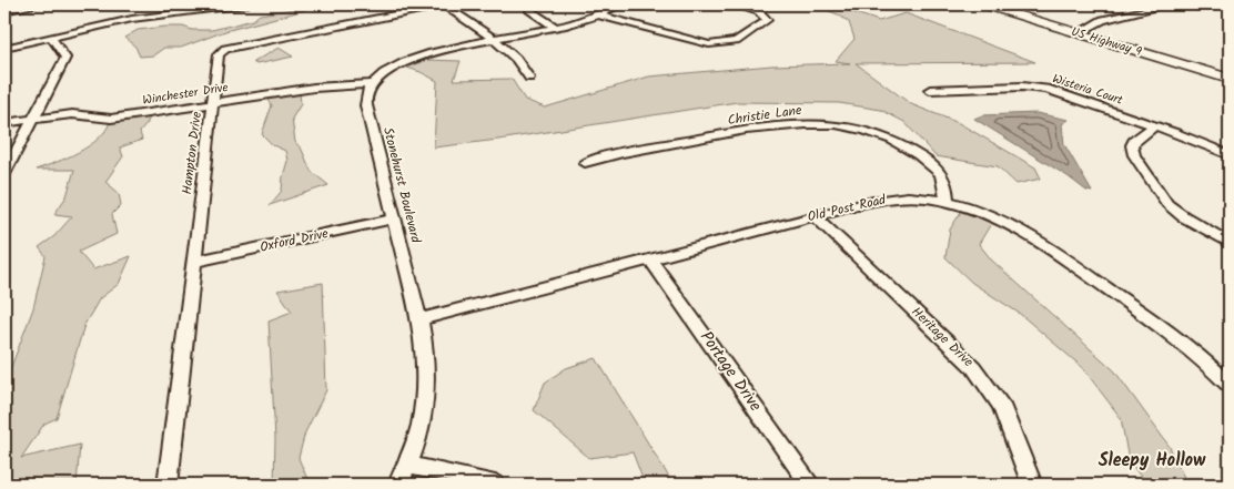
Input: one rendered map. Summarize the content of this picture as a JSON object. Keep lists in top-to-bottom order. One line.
{"streets":{"highway":["US Highway 9"],"street":["Wisteria Court","Winchester Drive","Christie Lane","Hampton Drive","Stonehurst Boulevard","Old Post Road","Oxford Drive","Heritage Drive","Portage Drive"]},"crossings":[["Winchester Drive","Hampton Drive"],["Winchester Drive","Stonehurst Boulevard"],["Christie Lane","Old Post Road"],["Hampton Drive","Oxford Drive"],["Stonehurst Boulevard","Old Post Road"],["Stonehurst Boulevard","Oxford Drive"],["Old Post Road","Heritage Drive"],["Old Post Road","Portage Drive"]],"districts":["Sleepy Hollow"]}
